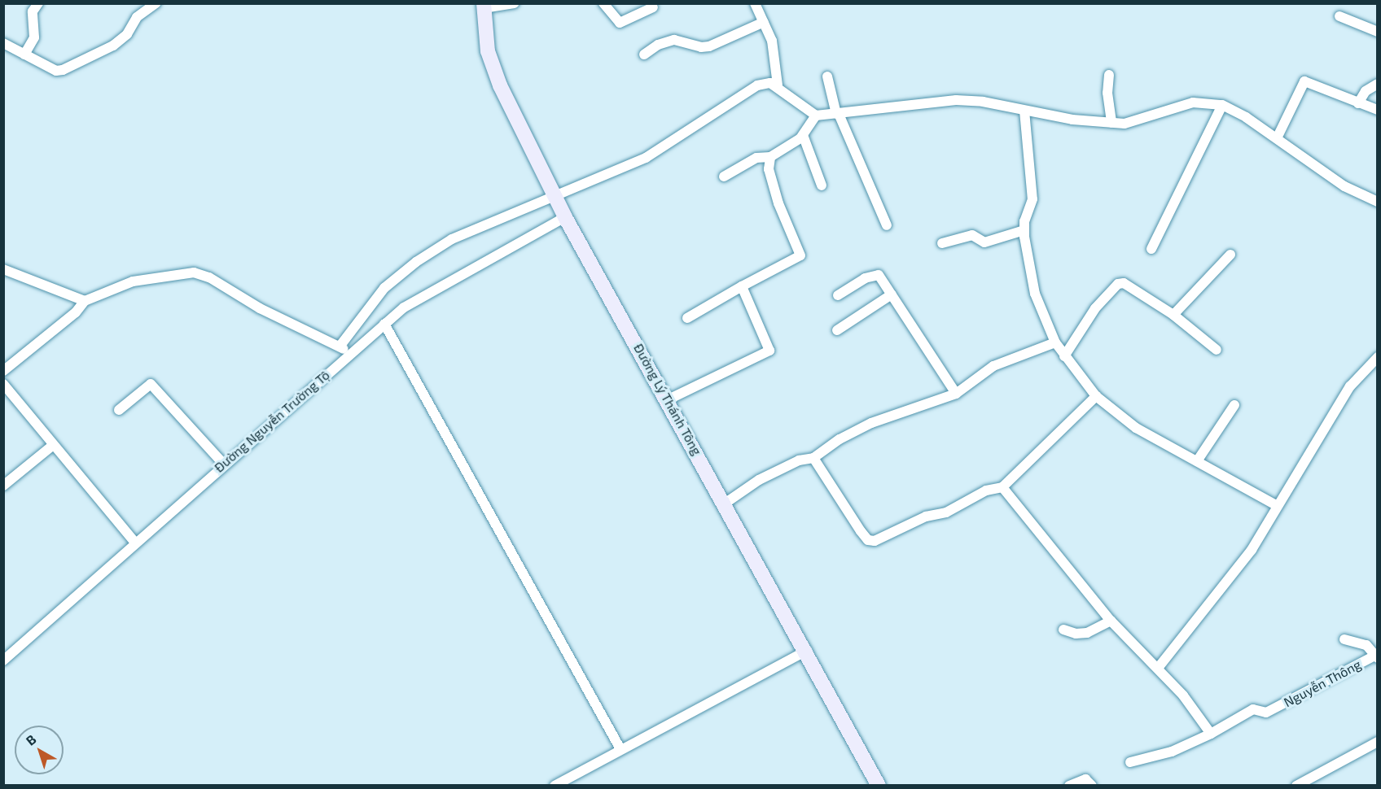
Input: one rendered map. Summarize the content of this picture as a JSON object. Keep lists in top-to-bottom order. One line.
{"streets":{"street":["Đường Lý Thánh Tông","Đường Nguyễn Trường Tộ","Nguyễn Thông"]},"crossings":[["Đường Lý Thánh Tông","Đường Nguyễn Trường Tộ"]],"north":"top left"}
